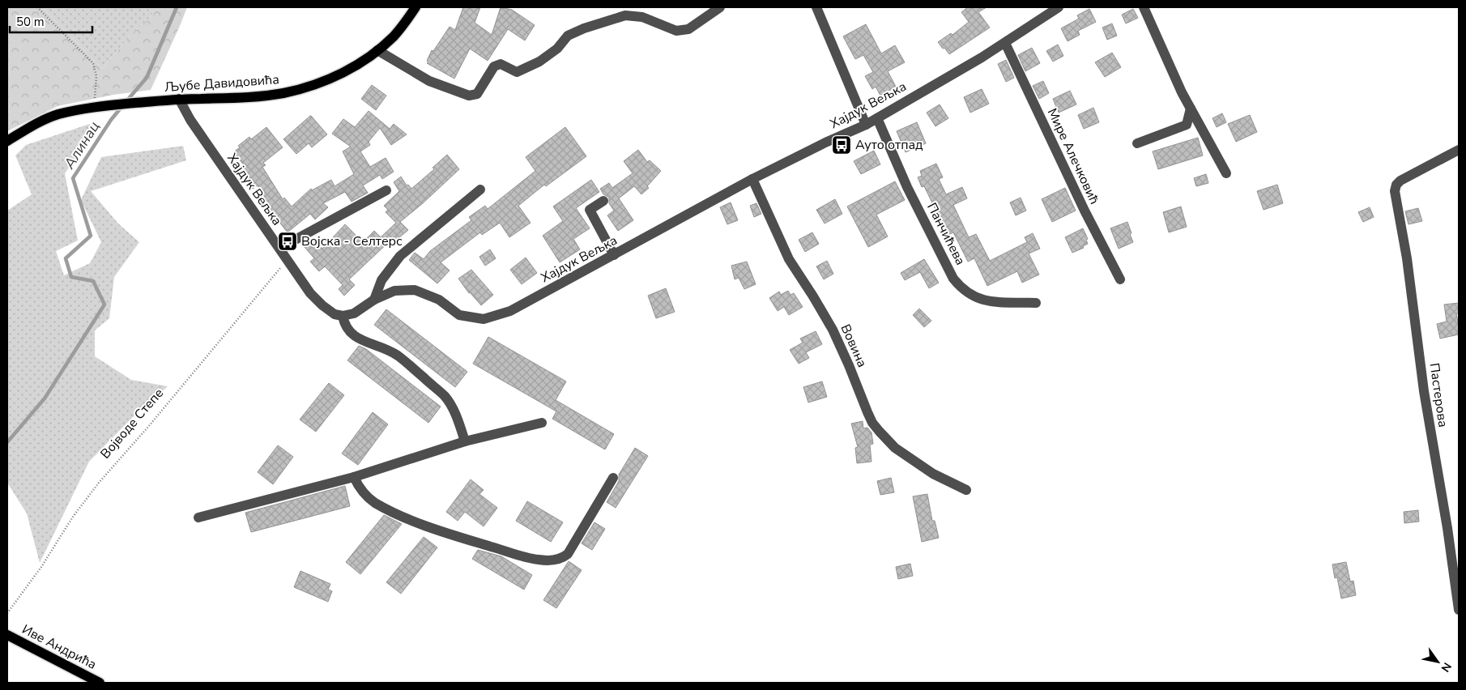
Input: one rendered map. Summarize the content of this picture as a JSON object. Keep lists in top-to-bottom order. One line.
{"streets":{"main road":["Љубе Давидовића","Иве Андрића"],"street":["Хајдук Вељка","Мире Алечковић","Панчићева","Вовина","Пастерова"],"path":["Војводе Степе"]},"crossings":[["Љубе Давидовића","Хајдук Вељка"],["Хајдук Вељка","Мире Алечковић"],["Хајдук Вељка","Панчићева"],["Хајдук Вељка","Вовина"],["Хајдук Вељка","Војводе Степе"]],"water":["Алинац"],"places":{"bus stop":["Ауто отпад","Војска - Селтерс"]},"scale_bar":"50 m","north":"bottom right"}
